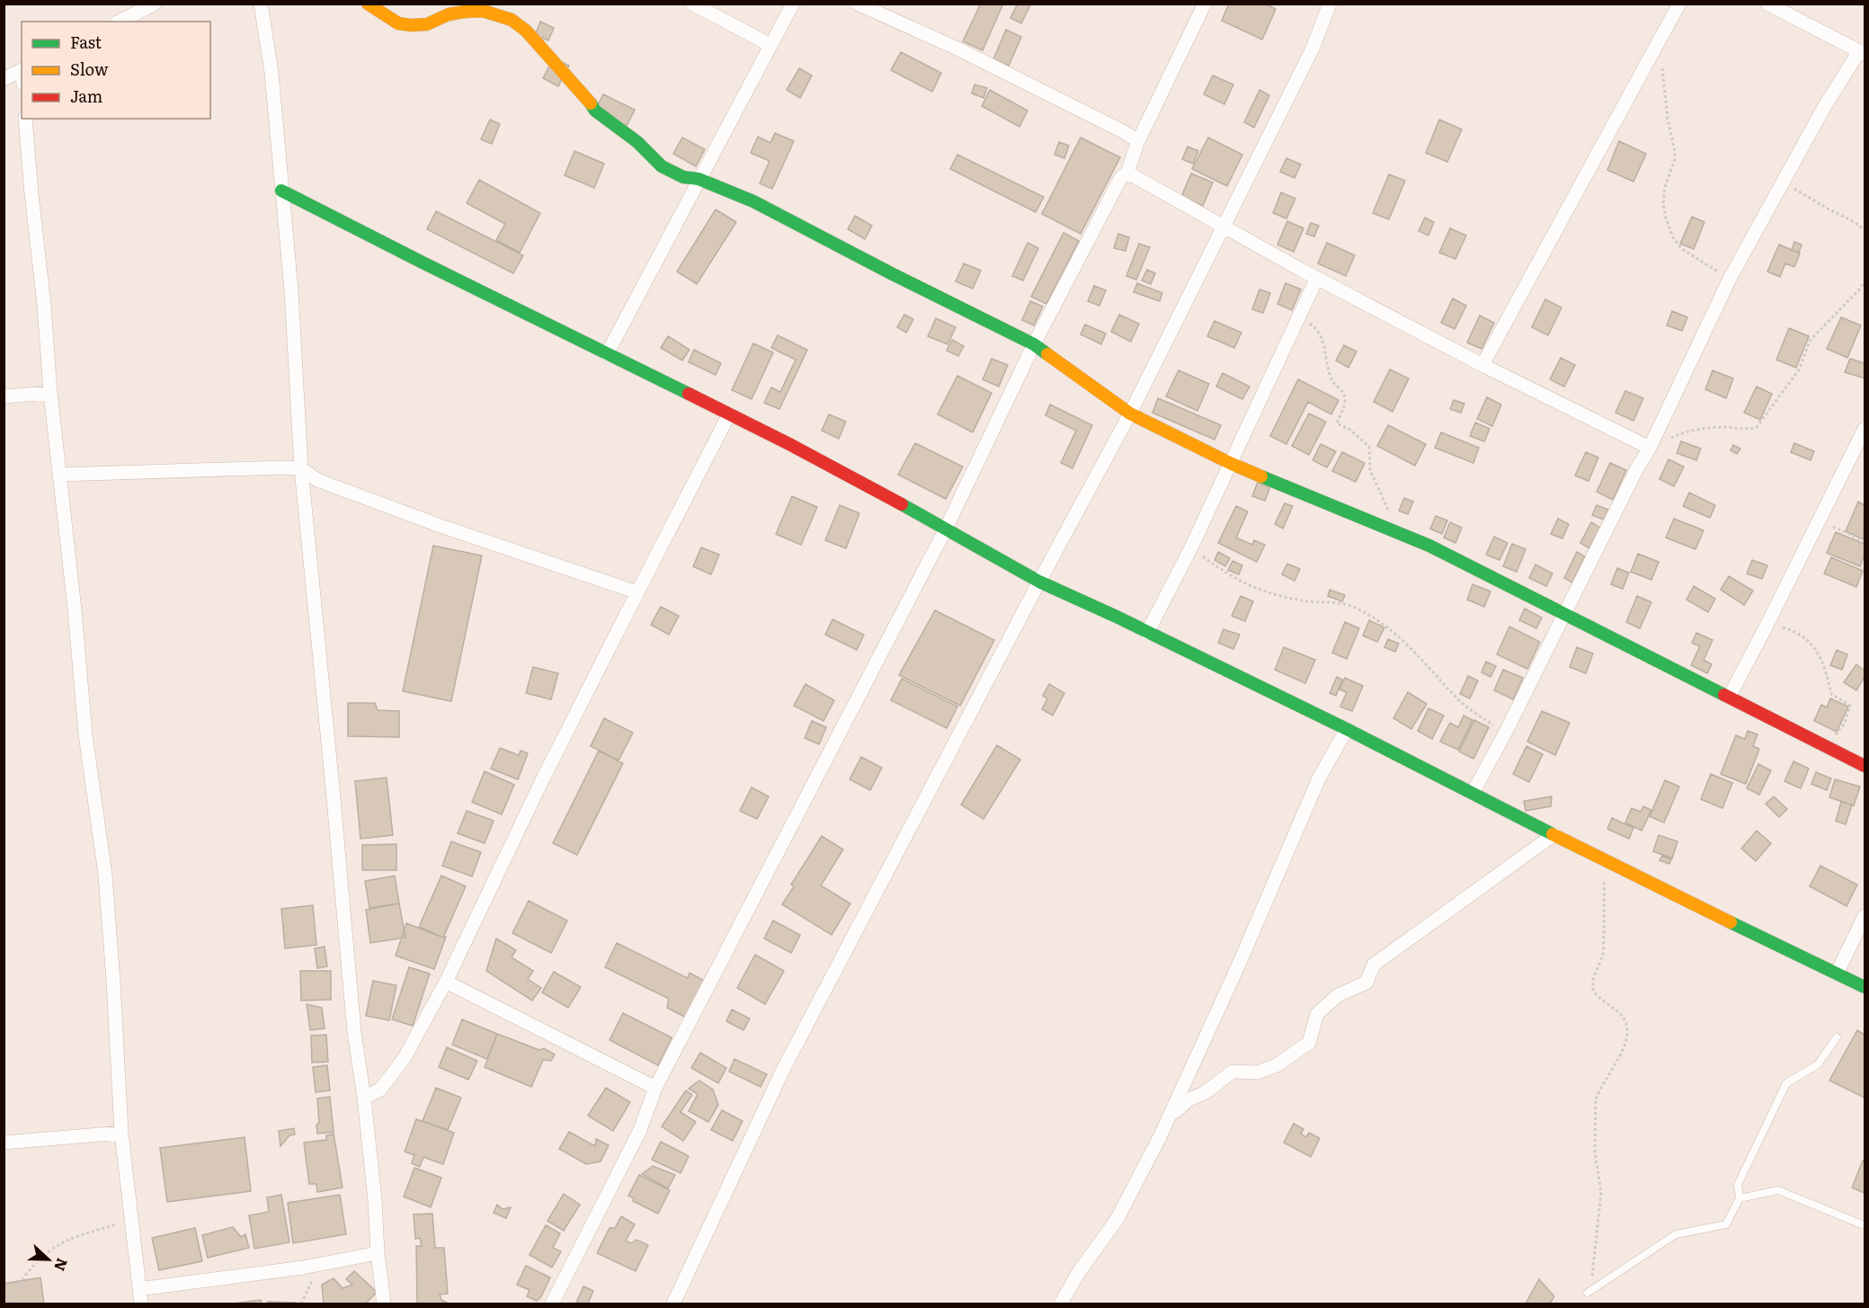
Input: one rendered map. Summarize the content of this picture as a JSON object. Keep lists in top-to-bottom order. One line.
{"legend":["Fast","Slow","Jam"],"north":"right"}
